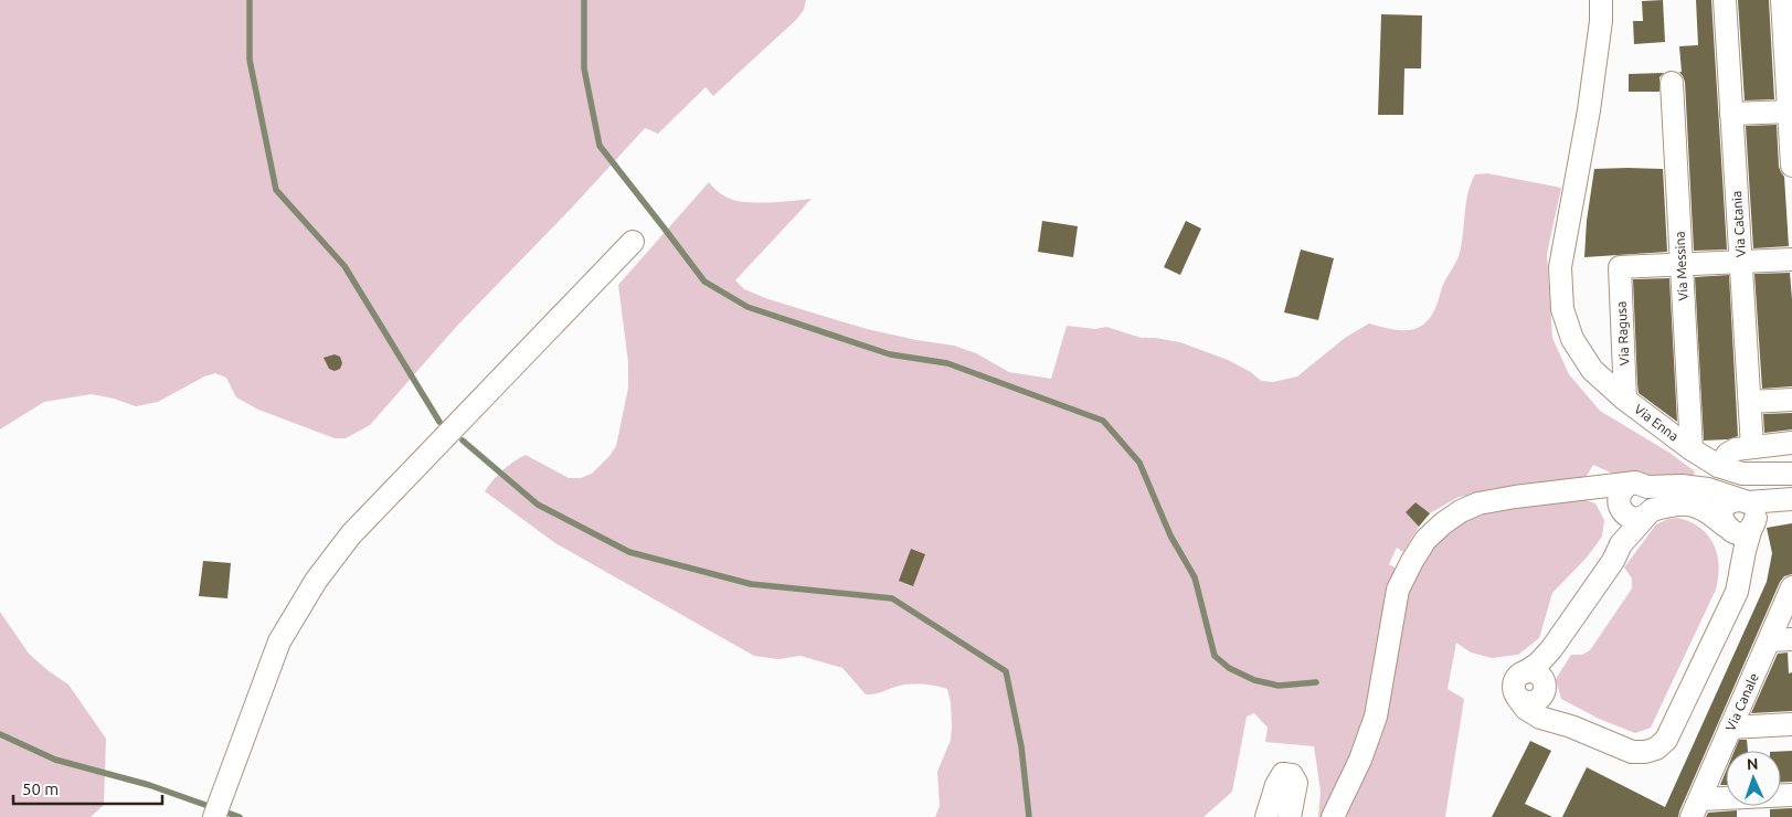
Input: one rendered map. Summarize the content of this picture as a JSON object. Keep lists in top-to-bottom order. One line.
{"streets":{"street":["Via Catania","Via Messina","Via Ragusa","Via Enna","Via Canale"]},"crossings":[["Via Messina","Via Ragusa"],["Via Messina","Via Enna"],["Via Ragusa","Via Enna"]],"scale_bar":"50 m","north":"top"}
